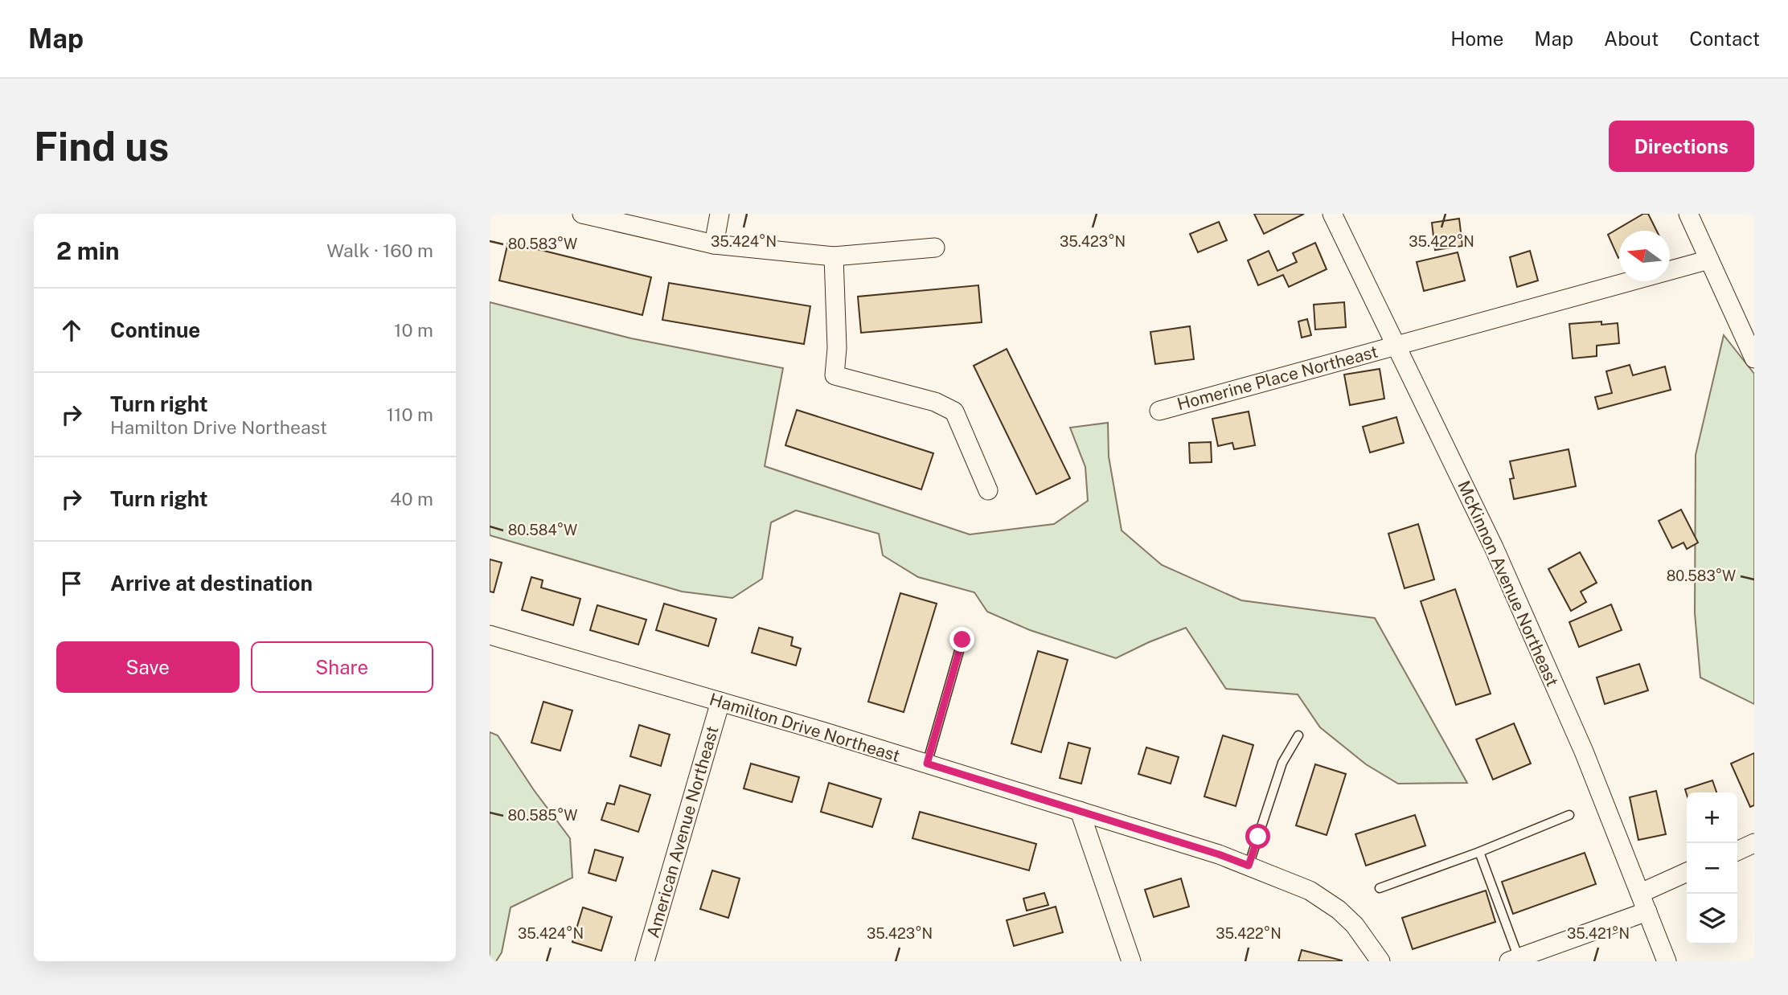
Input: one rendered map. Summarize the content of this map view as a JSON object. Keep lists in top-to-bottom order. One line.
{"streets":{"street":["Homerine Place Northeast","McKinnon Avenue Northeast","Hamilton Drive Northeast","American Avenue Northeast"]},"crossings":[["Homerine Place Northeast","McKinnon Avenue Northeast"],["Hamilton Drive Northeast","American Avenue Northeast"]],"north":"left","page":{"header":"Map","nav":["Home","Map","About","Contact"],"buttons":["Directions",["Save","Share"]],"title":"Find us","heading":["2 min","Walk · 160 m"],"list":[["Continue","10 m"],["Turn right","Hamilton Drive Northeast","110 m"],["Turn right","40 m"],"Arrive at destination"],"map_buttons":["+","−"]},"coordinates":["35.424°N","35.423°N","35.422°N","80.583°W","80.584°W","80.585°W","35.421°N"]}
